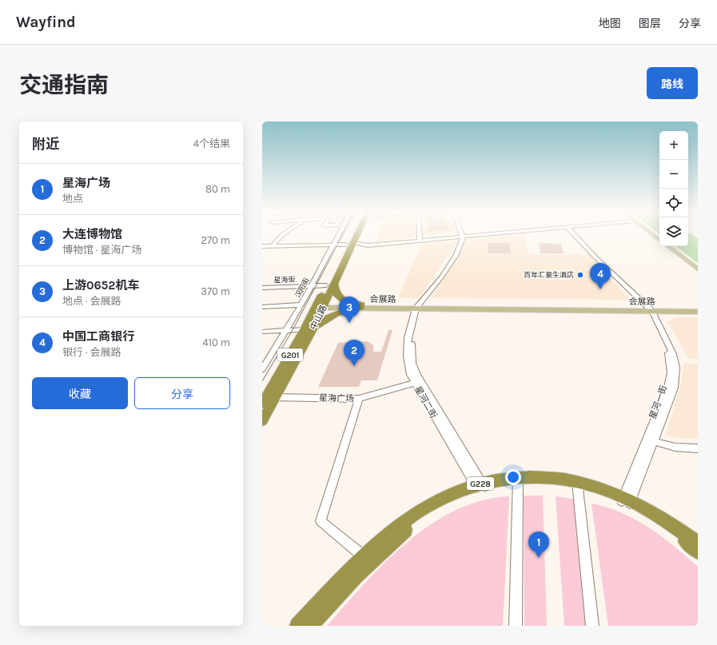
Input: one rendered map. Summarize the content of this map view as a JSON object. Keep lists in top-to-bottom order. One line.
{"streets":{"highway":["中山路","G201","G228"],"main road":["会展路"],"street":["星海街","汉阳街","星海广场","星河二街","星河一街"]},"crossings":[["星海街","汉阳街"],["星海街","中山路"],["会展路","中山路"],["会展路","星河二街"],["会展路","星河一街"],["中山路","星海广场"],["星海广场","星河二街"],["星河二街","G228"],["星河一街","G228"]],"places":["百年汇豪生酒店"],"page":{"header":"Wayfind","nav":["地图","图层","分享"],"title":"交通指南","buttons":["路线",["收藏","分享"]],"heading":["附近","4个结果"],"map_buttons":["+","−"],"list":[{"mark":"1","name":"星海广场","note":"地点","value":"80 m"},{"mark":"2","name":"大连博物馆","note":"博物馆 · 星海广场","value":"270 m"},{"mark":"3","name":"上游0652机车","note":"地点 · 会展路","value":"370 m"},{"mark":"4","name":"中国工商银行","note":"银行 · 会展路","value":"410 m"}],"pins":["4","3","2","1"]}}
